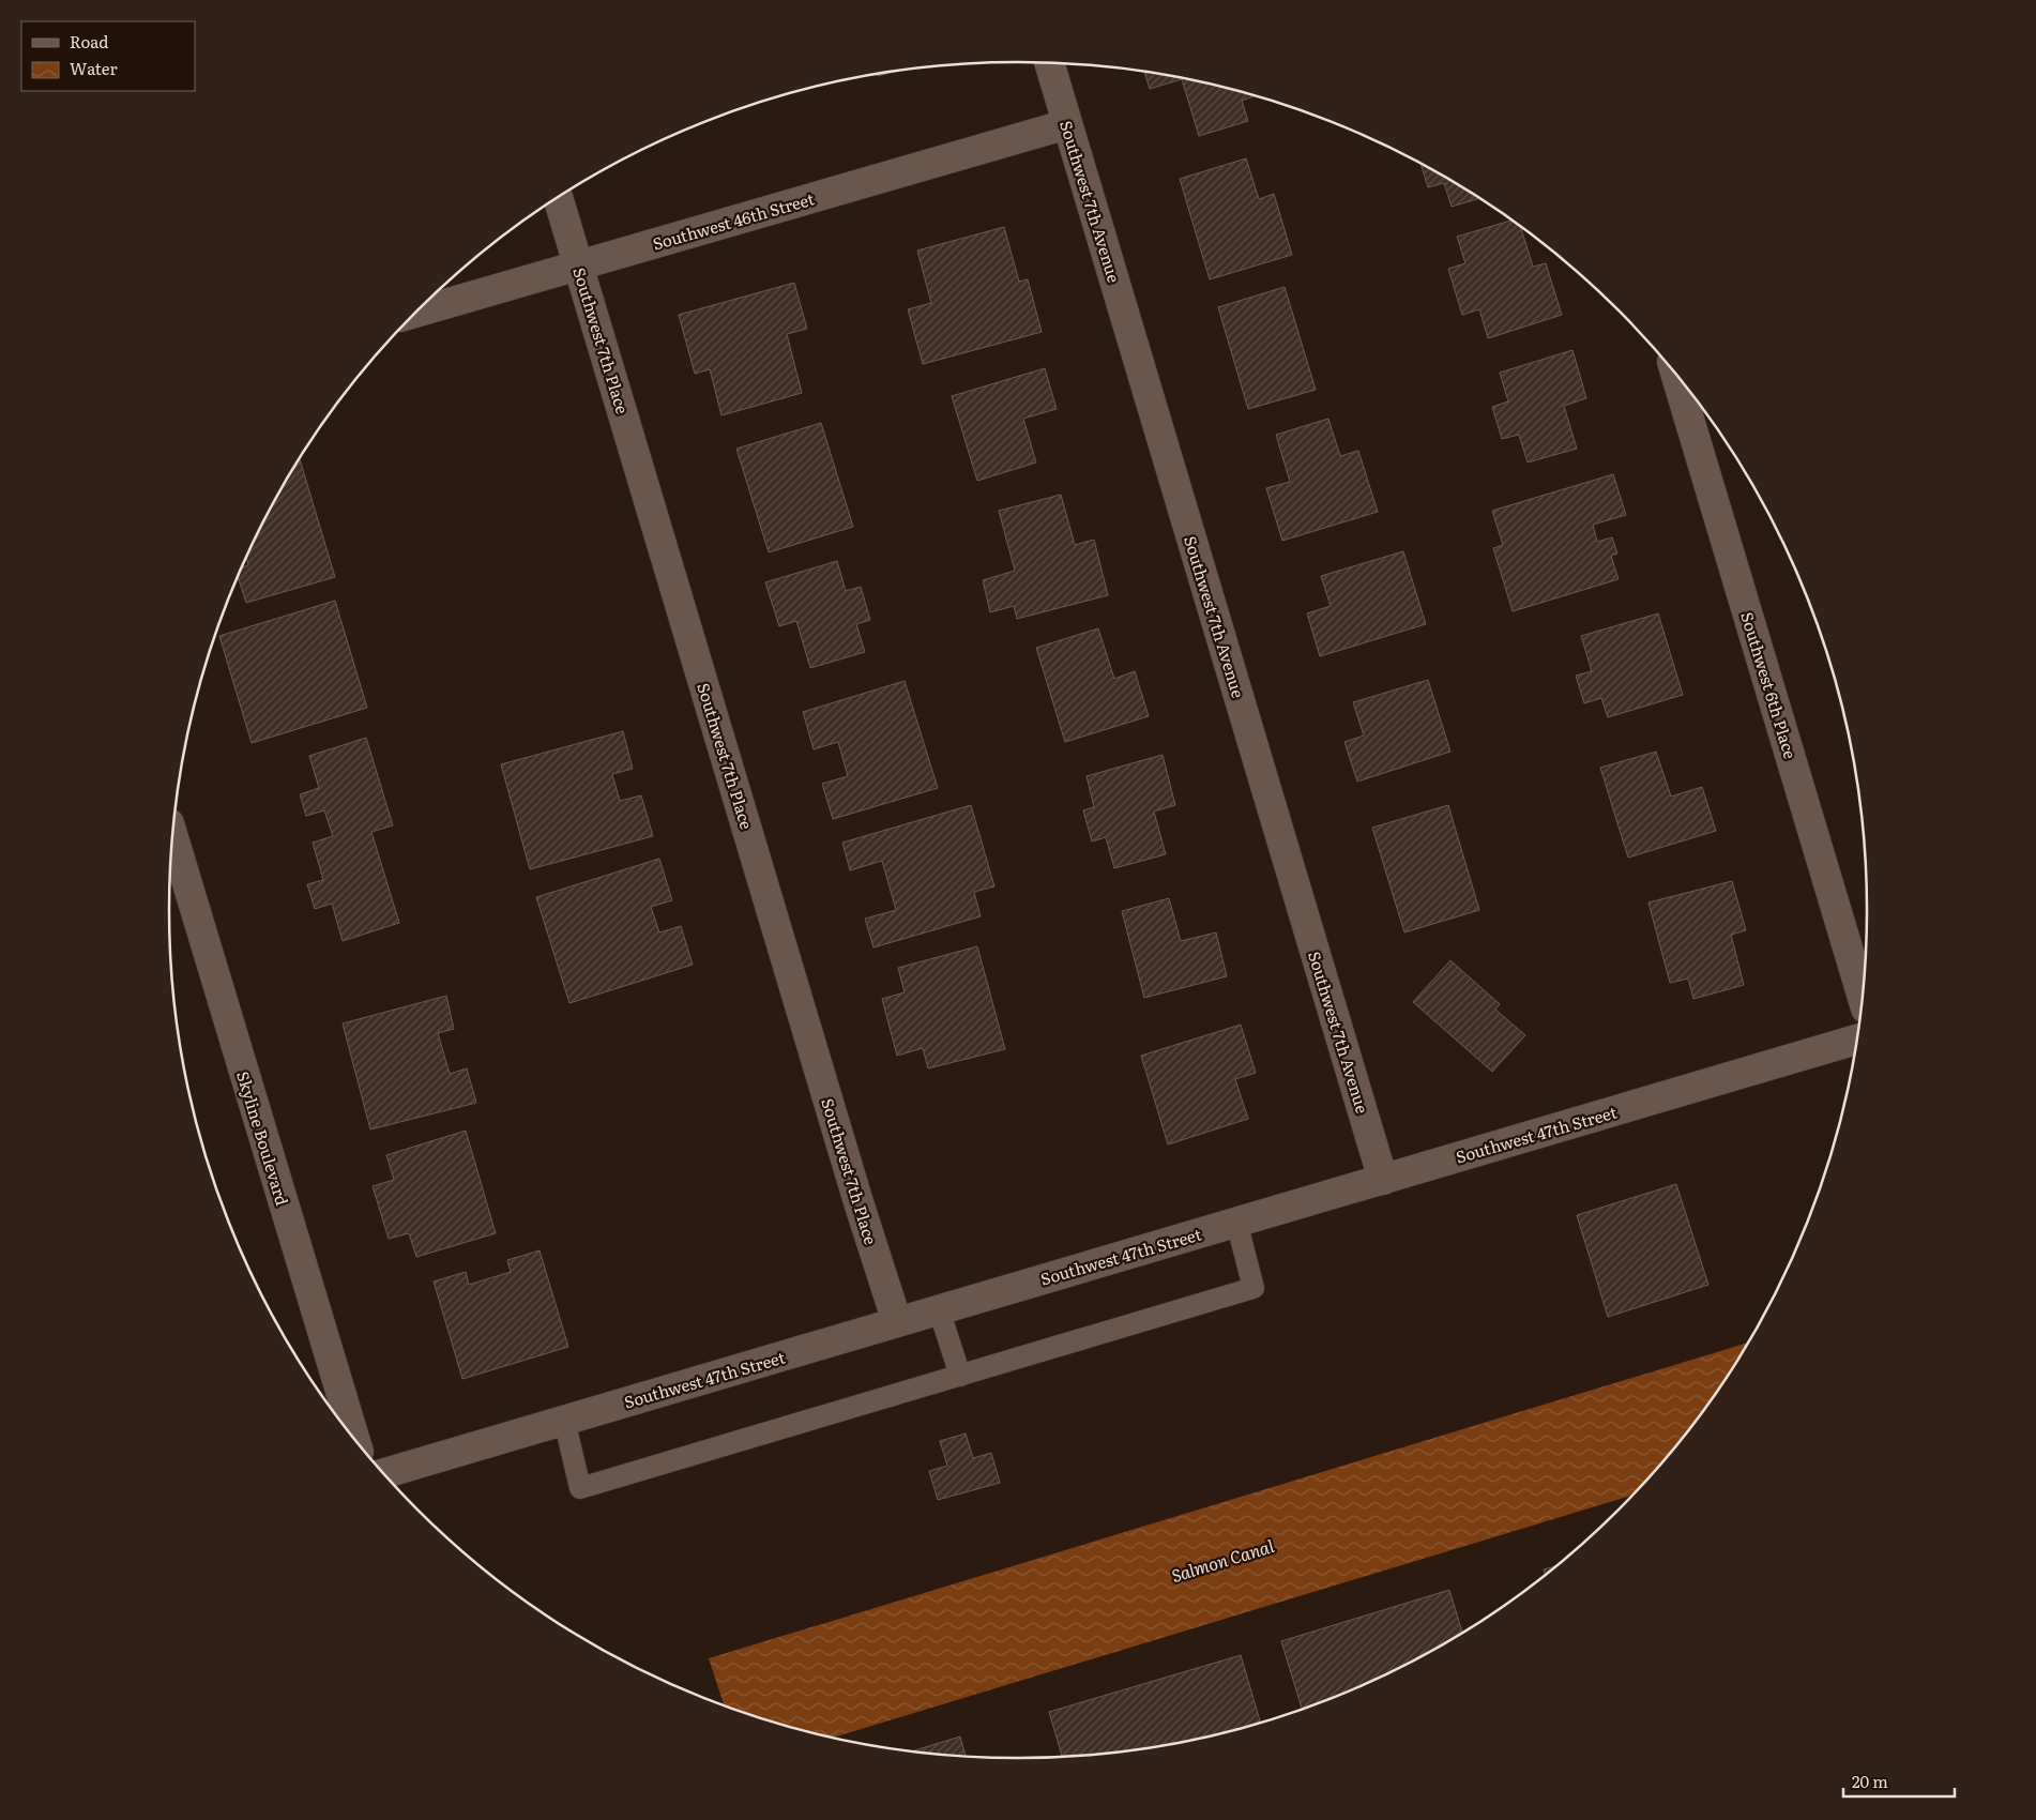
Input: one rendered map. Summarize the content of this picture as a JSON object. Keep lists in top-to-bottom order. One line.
{"streets":{"street":["Southwest 7th Avenue","Southwest 46th Street","Southwest 7th Place","Southwest 6th Place","Southwest 47th Street","Skyline Boulevard"]},"crossings":[["Southwest 7th Avenue","Southwest 46th Street"],["Southwest 7th Avenue","Southwest 47th Street"],["Southwest 46th Street","Southwest 7th Place"],["Southwest 7th Place","Southwest 47th Street"]],"water":["Salmon Canal"],"legend":["Road","Water"],"scale_bar":"20 m"}
